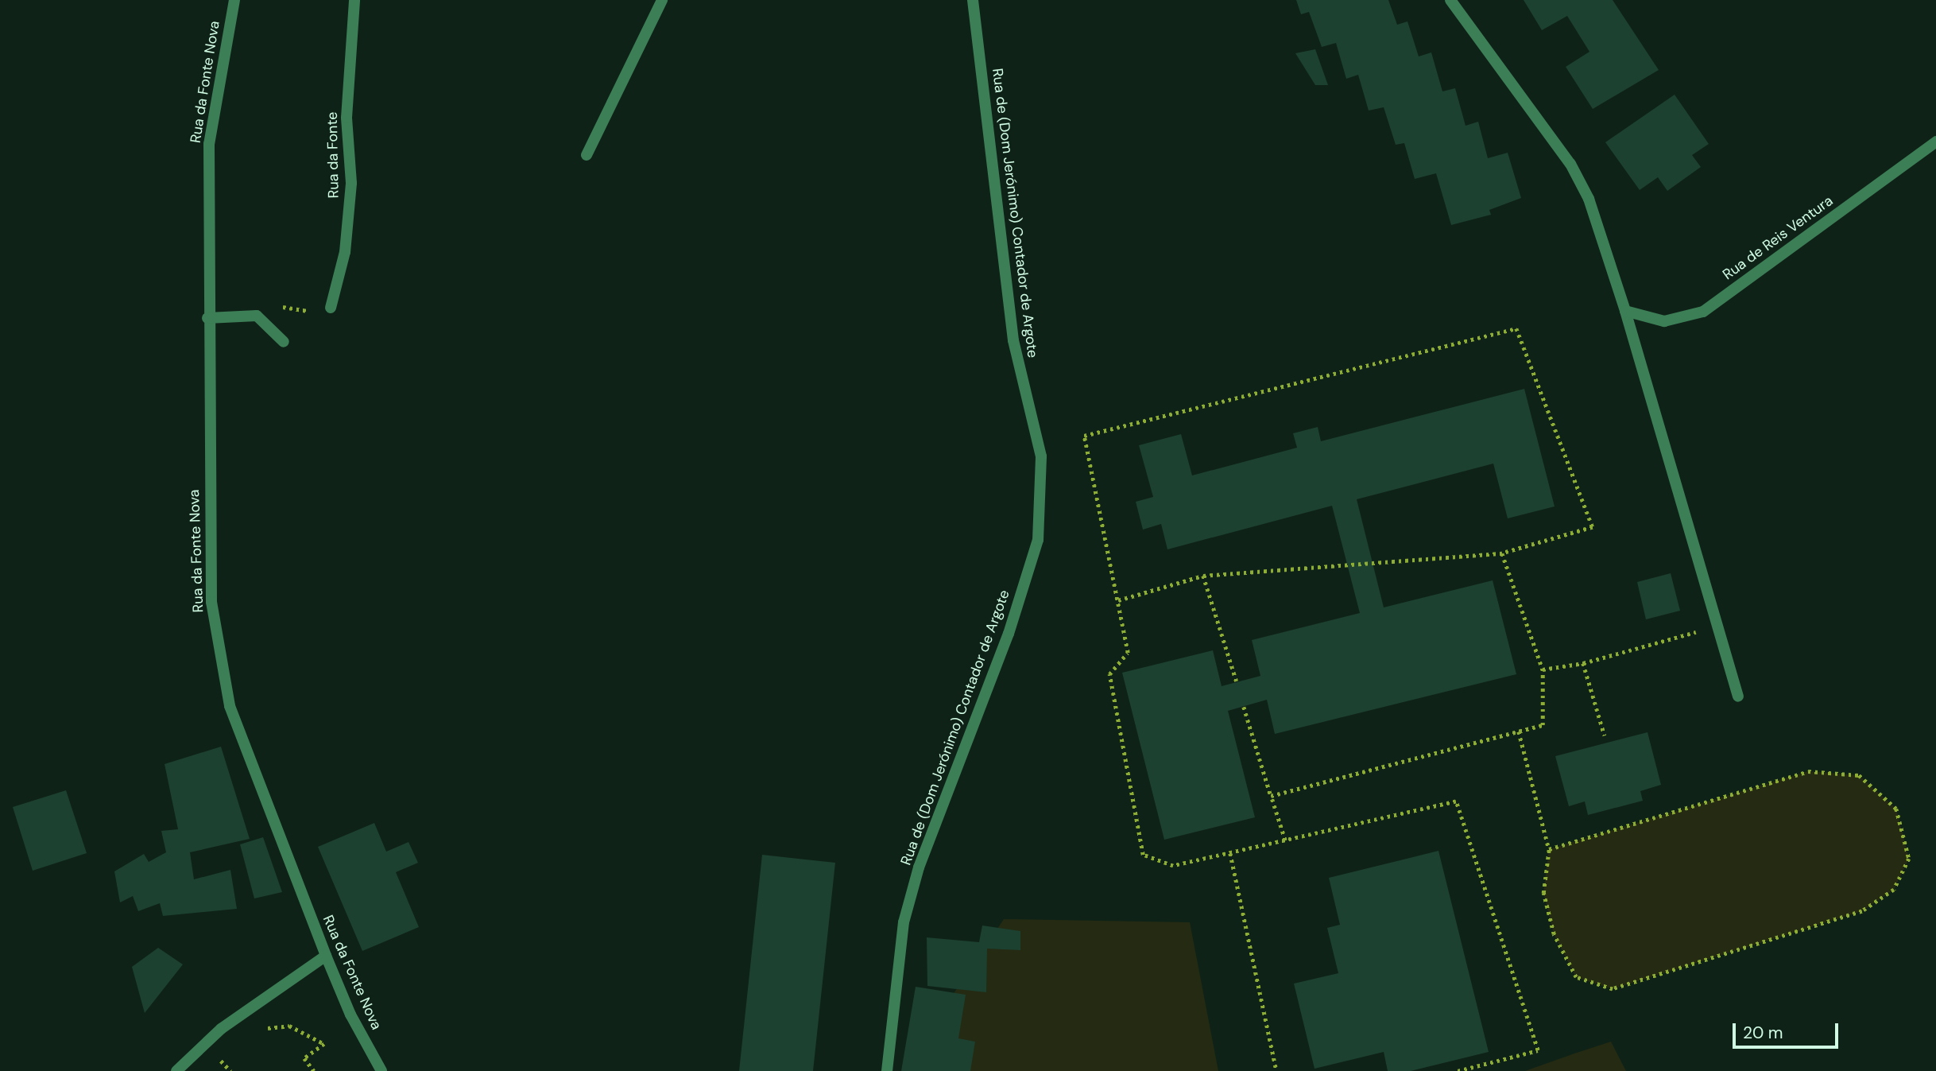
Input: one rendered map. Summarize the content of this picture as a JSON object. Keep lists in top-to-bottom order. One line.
{"streets":{"street":["Rua da Fonte Nova","Rua da Fonte","Rua de (Dom Jerónimo) Contador de Argote","Rua de Reis Ventura"]},"scale_bar":"20 m"}
